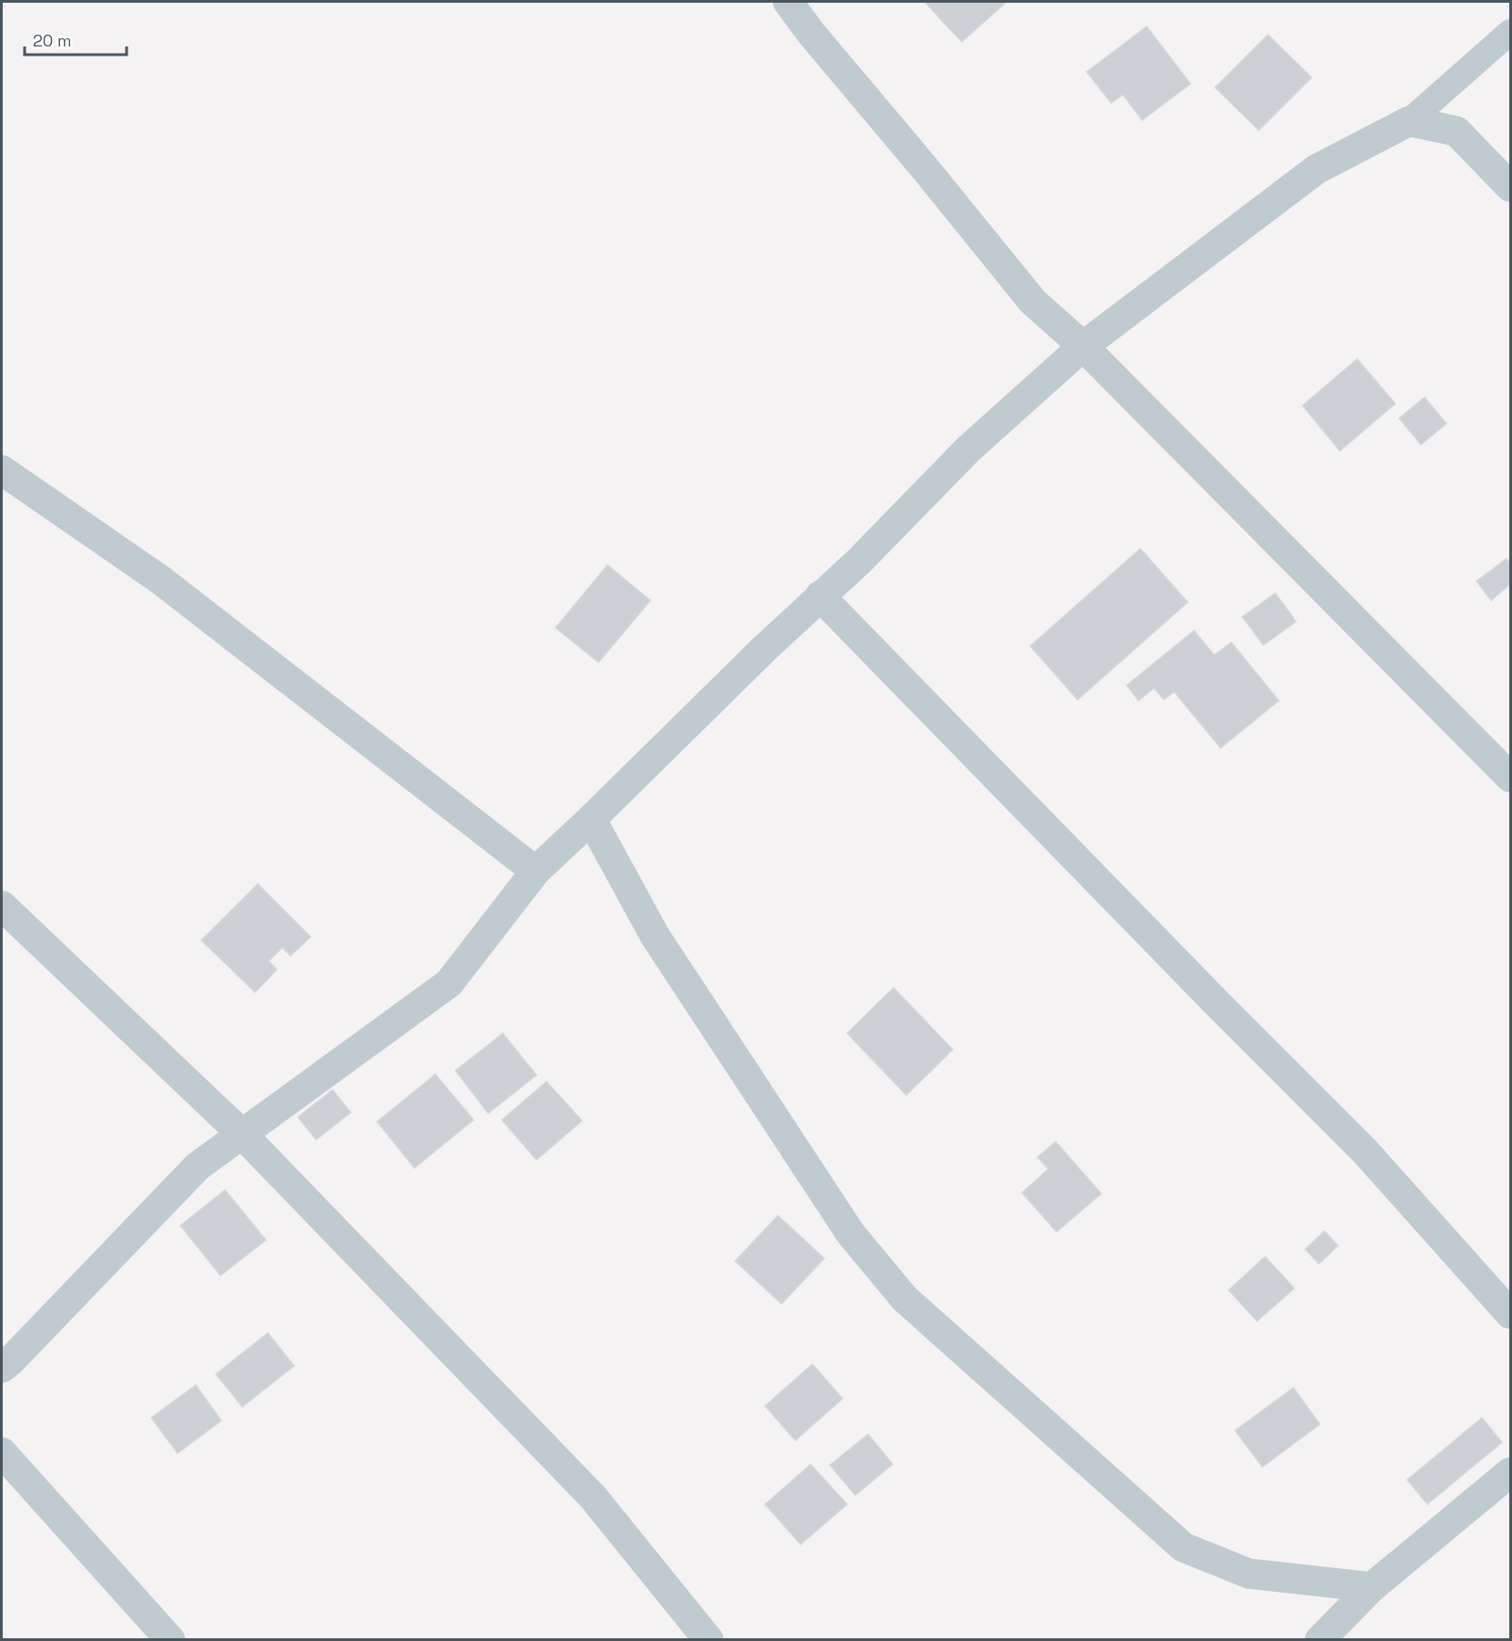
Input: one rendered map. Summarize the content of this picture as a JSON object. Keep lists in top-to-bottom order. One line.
{"scale_bar":"20 m"}
